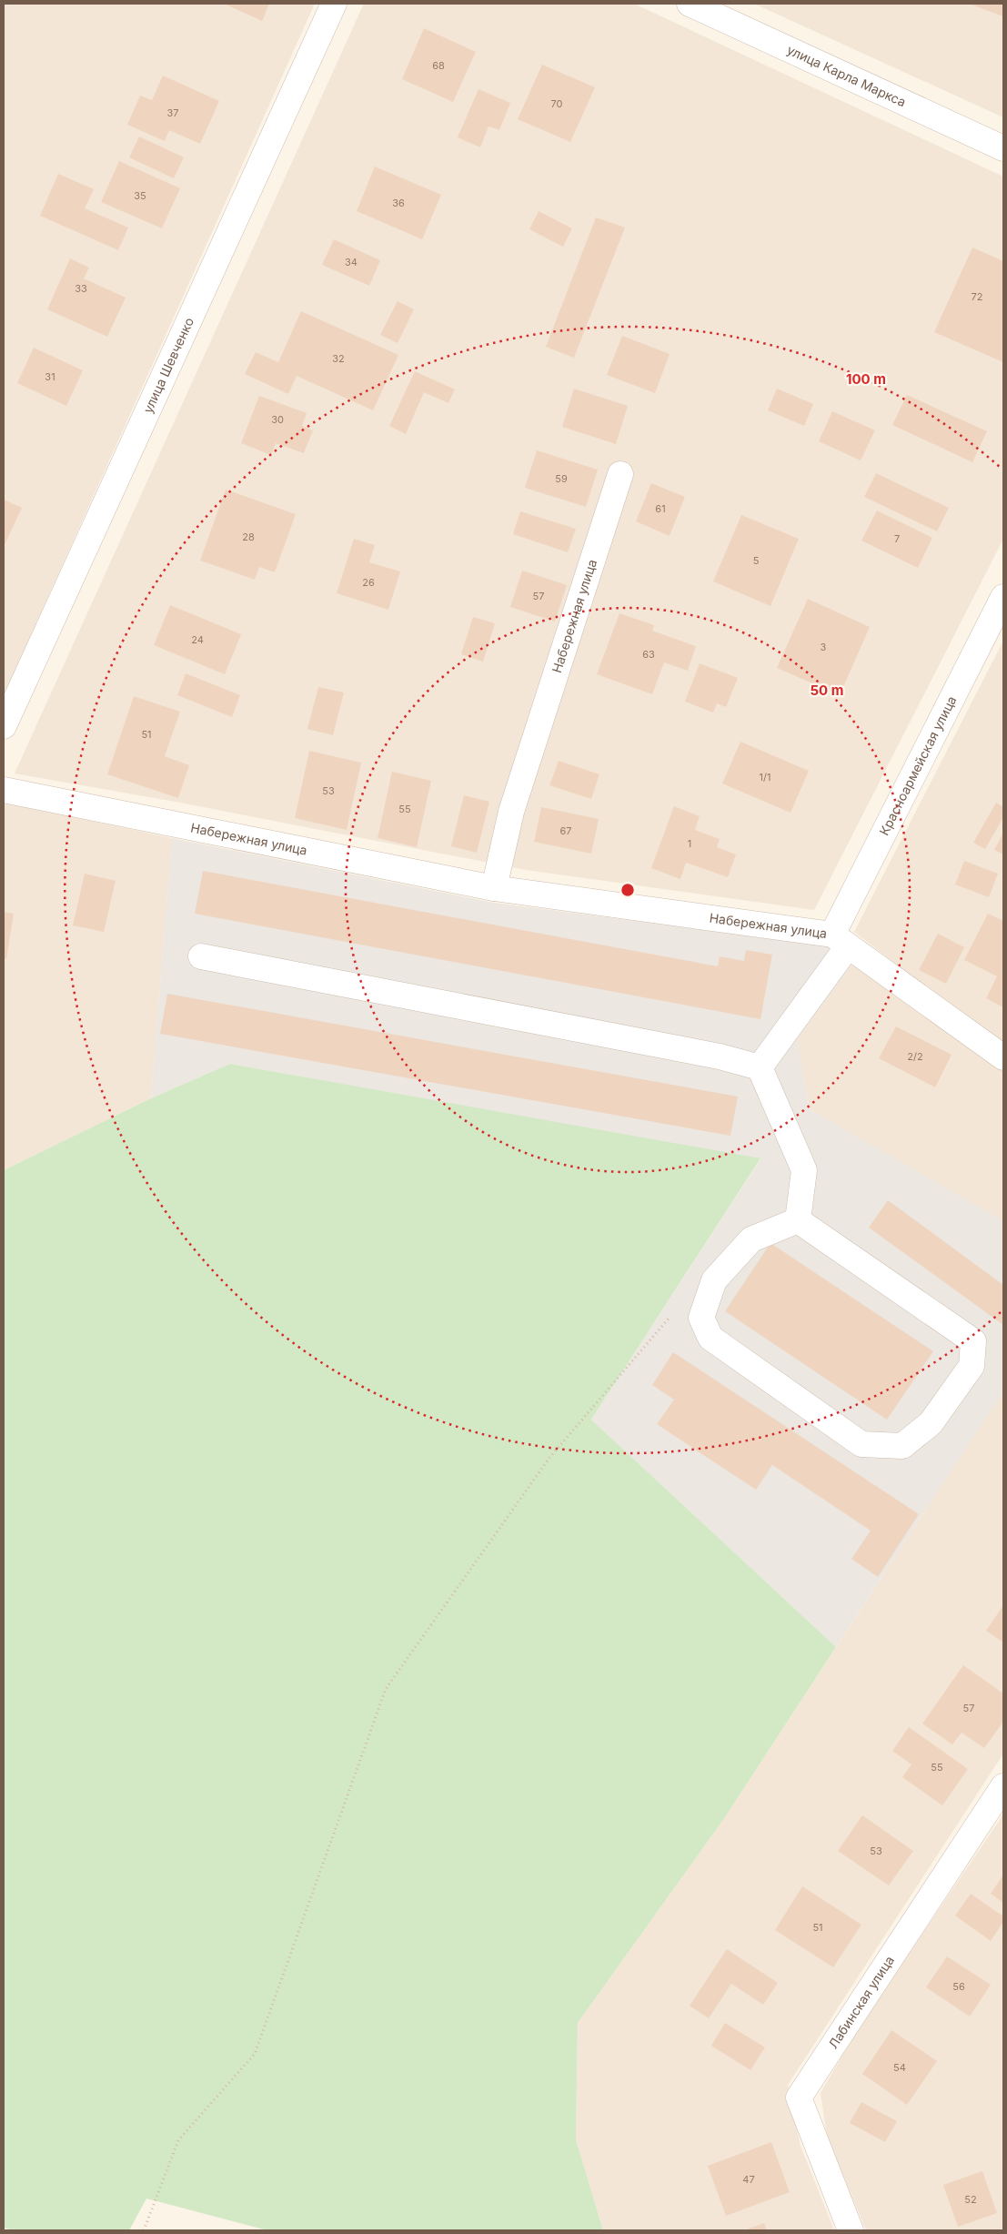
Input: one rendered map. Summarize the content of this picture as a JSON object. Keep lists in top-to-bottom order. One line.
{"streets":{"street":["улица Карла Маркса","улица Шевченко","Набережная улица","Красноармейская улица","Лабинская улица"]},"crossings":[["Набережная улица","Красноармейская улица"]],"house_numbers":["68","70","37","35","36","34","33","72","32","31","30","59","61","28","7","5","26","57","24","3","63","51","1/1","53","55","67","1","2/2","57","55","53","51","56","54","47","52"],"rings":["100 m","50 m"]}
